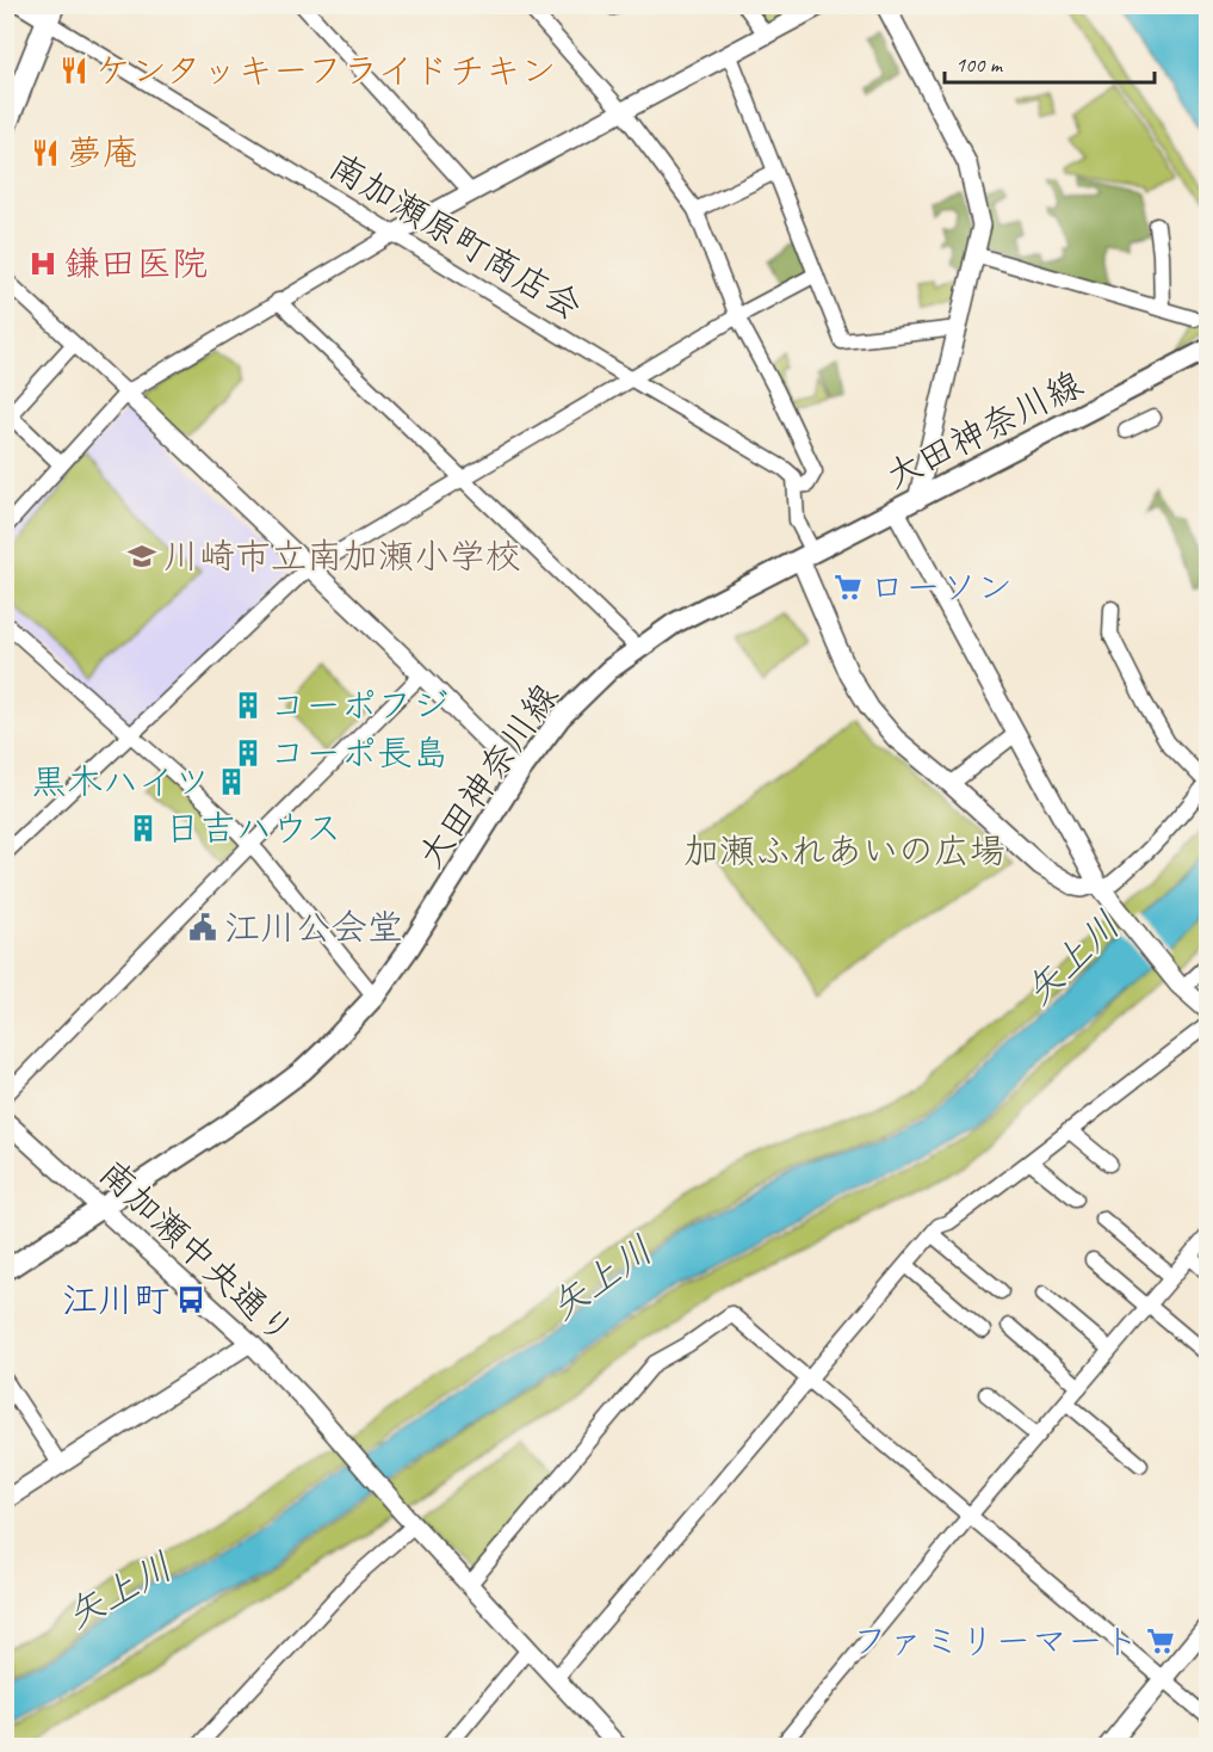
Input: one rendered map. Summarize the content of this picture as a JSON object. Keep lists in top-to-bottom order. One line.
{"streets":{"main road":["大田神奈川線"],"street":["南加瀬原町商店会","南加瀬中央通り"]},"crossings":[["大田神奈川線","南加瀬中央通り"]],"water":["矢上川"],"parks":["加瀬ふれあいの広場"],"places":{"restaurant":["ケンタッキーフライドチキン","夢庵"],"hospital":["鎌田医院"],"school or university":["川崎市立南加瀬小学校"],"supermarket":["ローソン","ファミリーマート"],"building":["コーポフジ","コーポ長島","黒木ハイツ","日吉ハウス"],"public building":["江川公会堂"],"bus stop":["江川町"]},"scale_bar":"100 m"}
